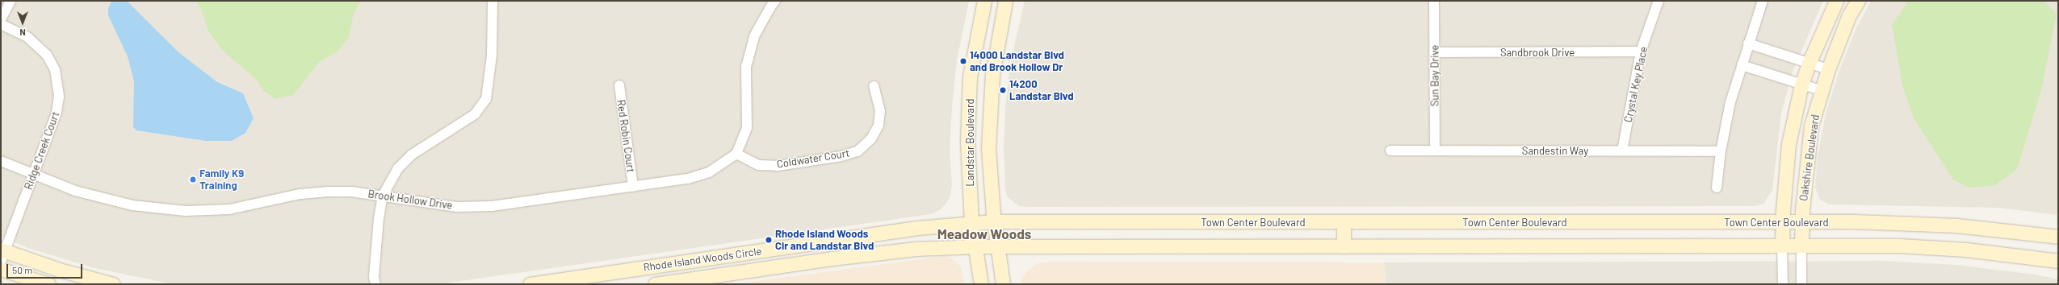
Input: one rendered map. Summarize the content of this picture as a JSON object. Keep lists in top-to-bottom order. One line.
{"streets":{"main road":["Landstar Boulevard","Oakshire Boulevard","Town Center Boulevard","Rhode Island Woods Circle"],"street":["Sandbrook Drive","Sun Bay Drive","Crystal Key Place","Red Robin Court","Ridge Creek Court","Sandestin Way","Coldwater Court","Brook Hollow Drive"]},"crossings":[["Sandbrook Drive","Sun Bay Drive"],["Sandbrook Drive","Crystal Key Place"],["Sun Bay Drive","Sandestin Way"],["Crystal Key Place","Sandestin Way"],["Red Robin Court","Brook Hollow Drive"],["Landstar Boulevard","Town Center Boulevard"],["Landstar Boulevard","Rhode Island Woods Circle"],["Ridge Creek Court","Brook Hollow Drive"],["Oakshire Boulevard","Town Center Boulevard"],["Coldwater Court","Brook Hollow Drive"],["Town Center Boulevard","Rhode Island Woods Circle"]],"districts":["Meadow Woods"],"places":["14000 Landstar Blvd and Brook Hollow Dr","14200 Landstar Blvd","Family K9 Training","Rhode Island Woods Cir and Landstar Blvd"],"scale_bar":"50 m","north":"bottom"}
